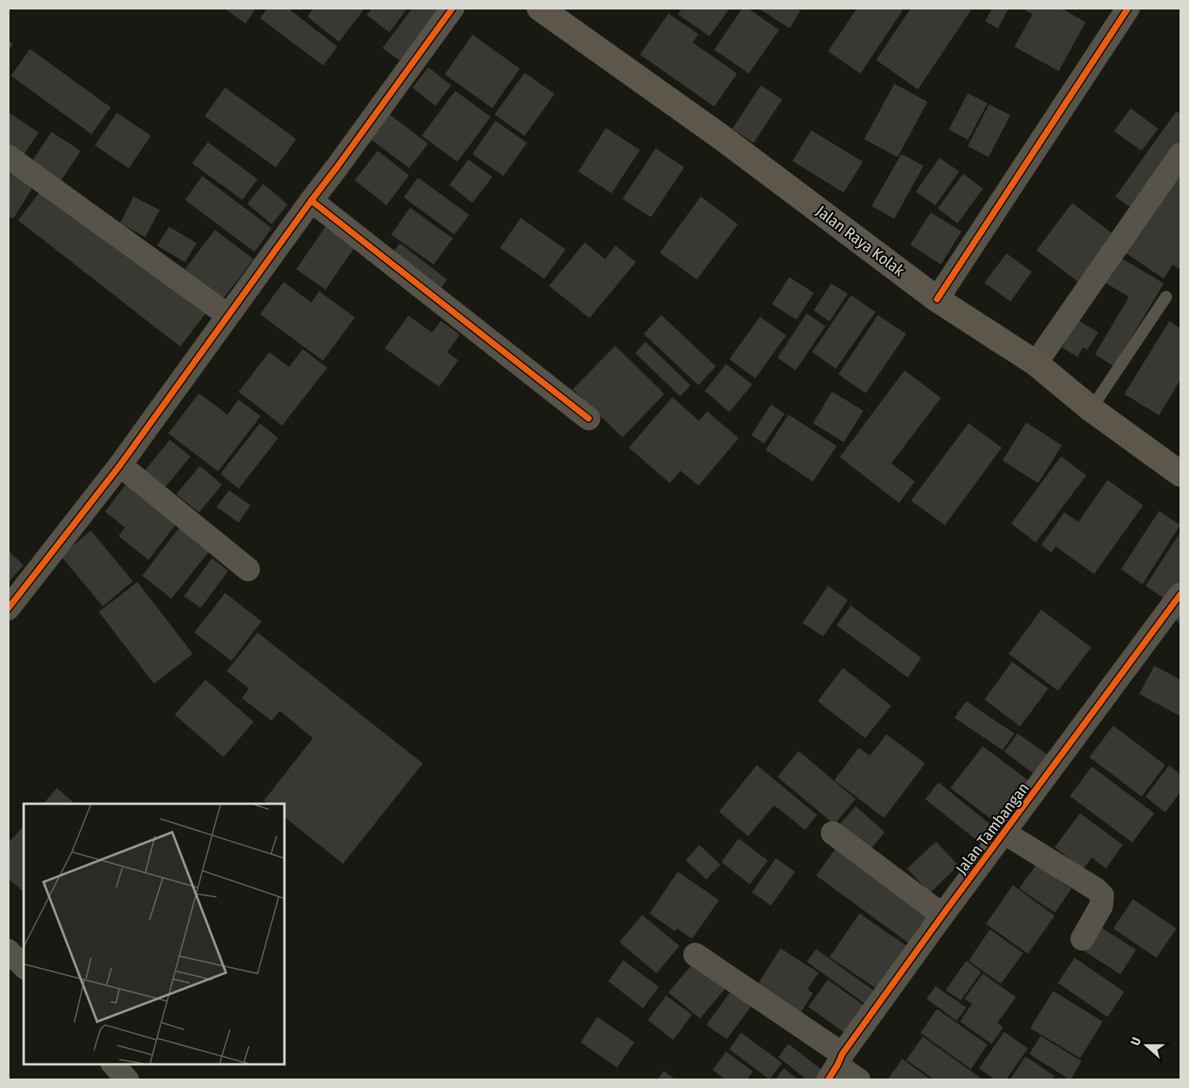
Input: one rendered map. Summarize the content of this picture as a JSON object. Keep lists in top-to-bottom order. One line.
{"streets":{"highway":["Jalan Raya Kolak"],"street":["Jalan Tambangan"]},"north":"left"}
